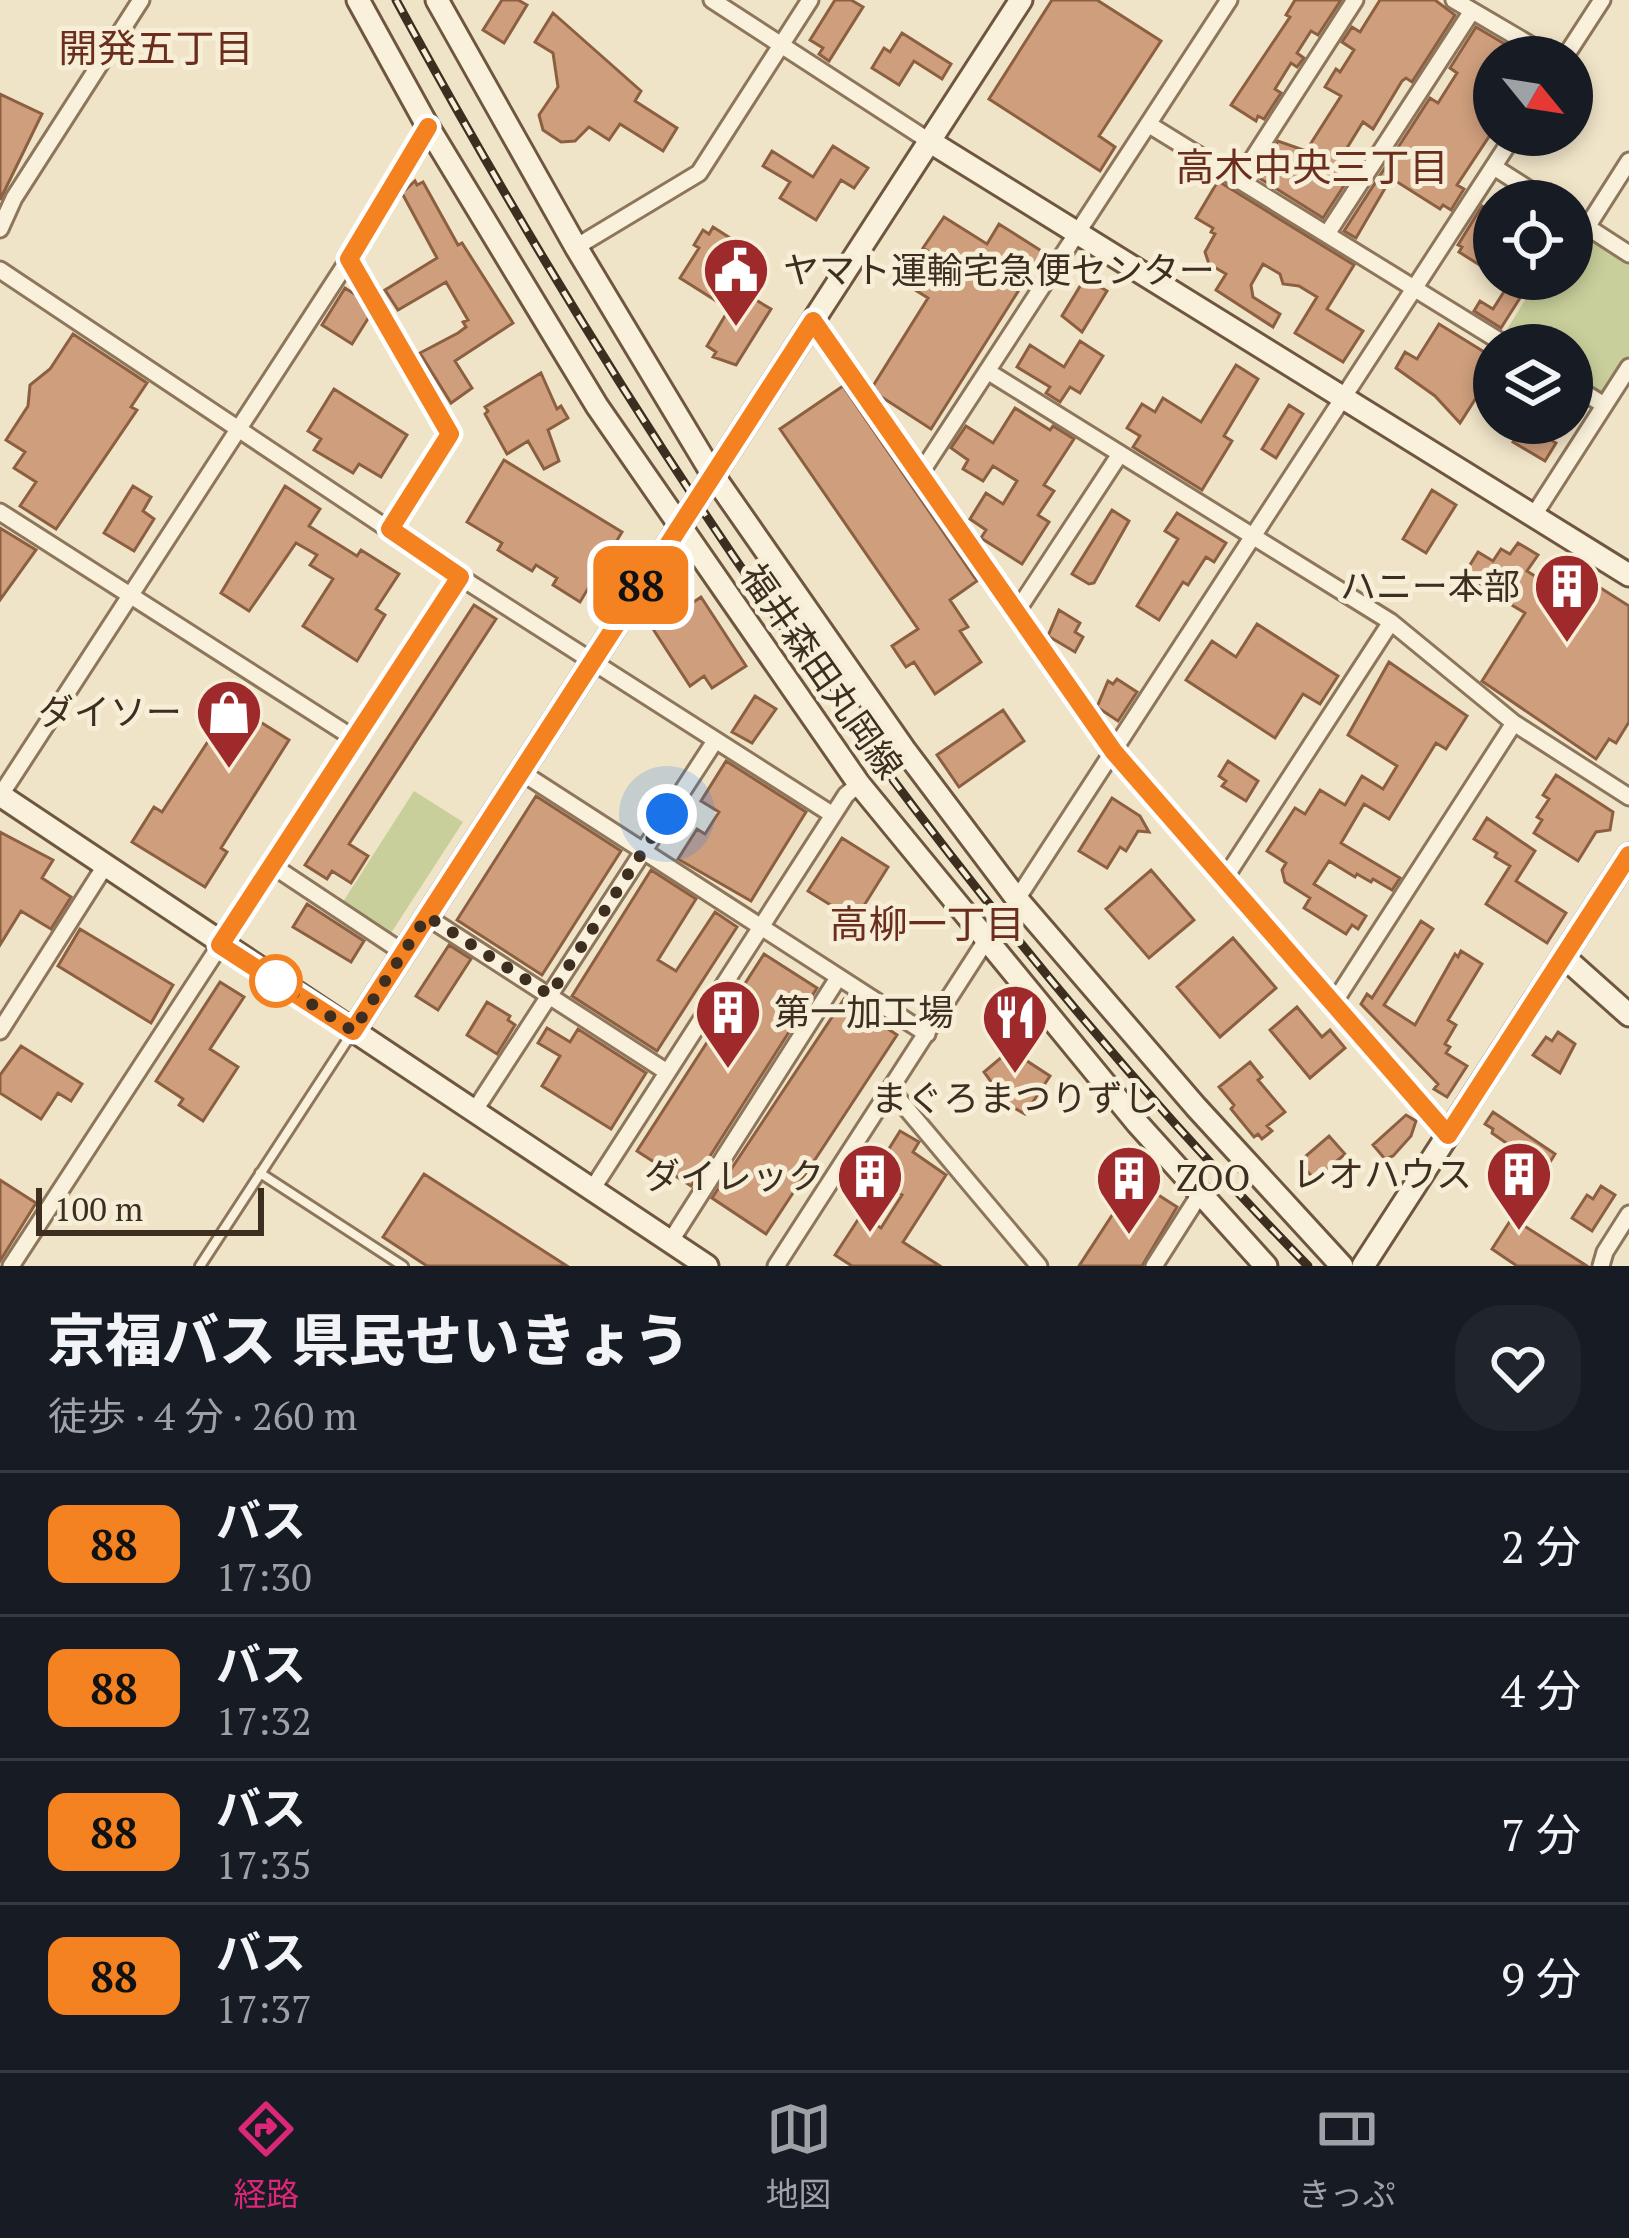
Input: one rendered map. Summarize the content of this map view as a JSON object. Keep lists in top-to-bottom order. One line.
{"streets":{"street":["福井森田丸岡線"]},"districts":["開発五丁目","高木中央三丁目","高柳一丁目"],"places":{"public building":["ヤマト運輸宅急便センター"],"building":["ハニー本部","第一加工場","レオハウス","ダイレック","ZOO"],"shop":["ダイソー"],"restaurant":["まぐろまつりずし"]},"lines":["bus line 88"],"scale_bar":"100 m","north":"bottom right","page":{"on_map":"88","scale":"100 m","heading":["京福バス 県民せいきょう","徒歩 · 4 分 · 260 m"],"list":[{"mark":"88","name":"バス","note":"17:30","value":"2 分"},{"mark":"88","name":"バス","note":"17:32","value":"4 分"},{"mark":"88","name":"バス","note":"17:35","value":"7 分"},{"mark":"88","name":"バス","note":"17:37","value":"9 分"}],"tabs":["経路","地図","きっぷ"]}}
